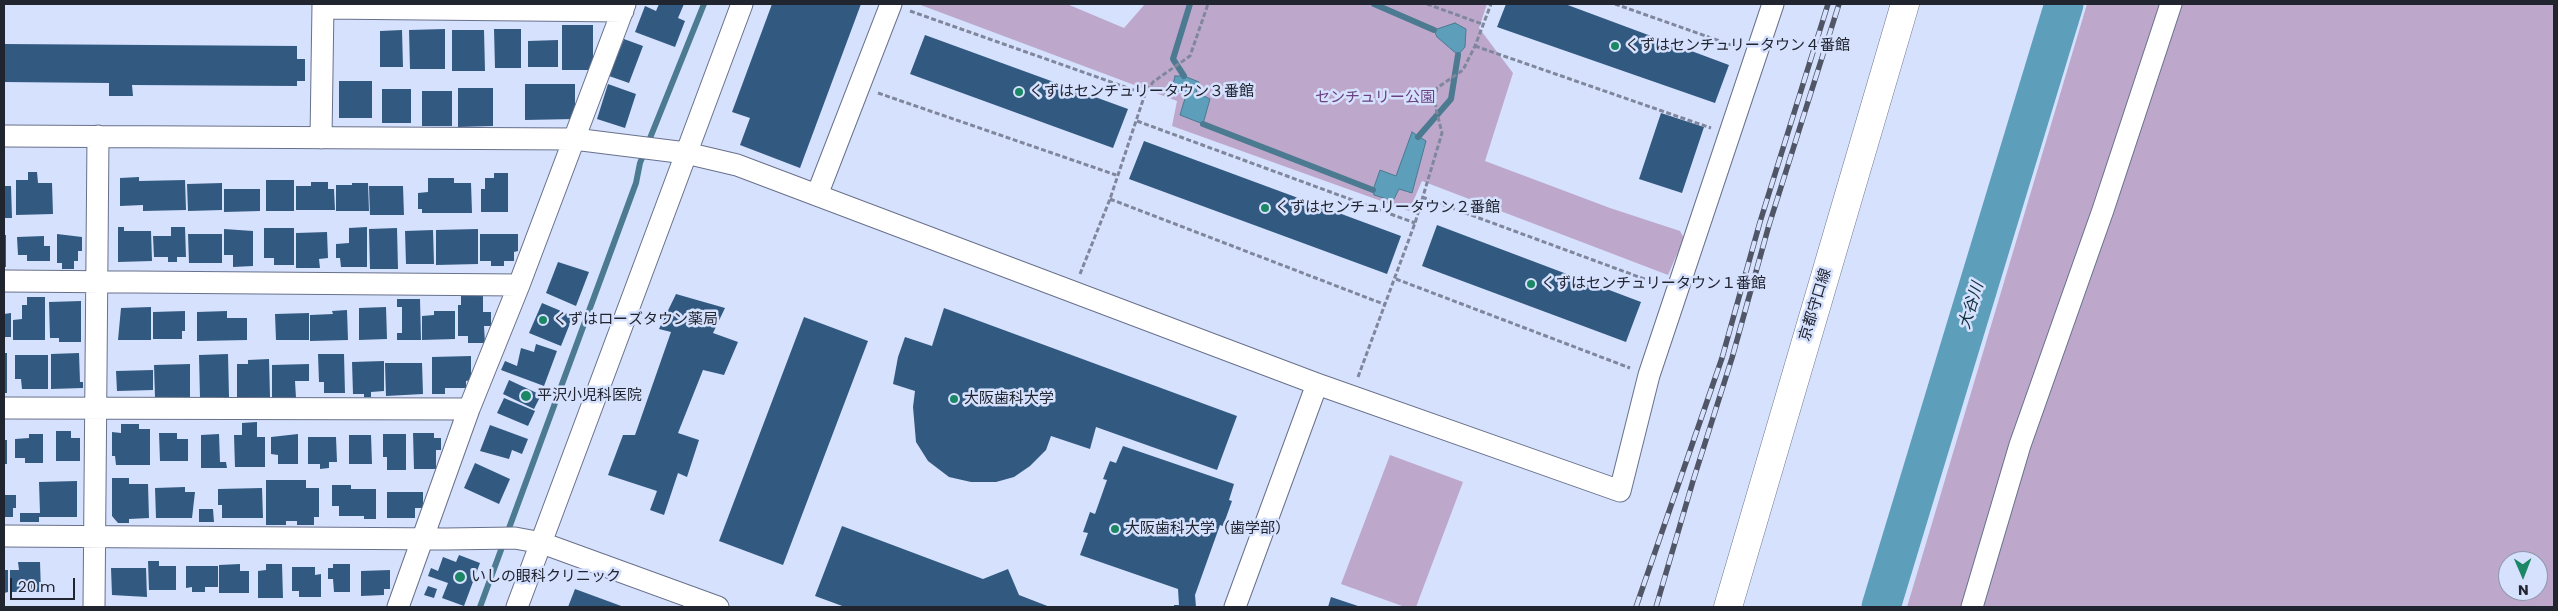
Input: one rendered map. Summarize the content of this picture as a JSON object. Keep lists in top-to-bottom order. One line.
{"streets":{"main road":["京都守口線"]},"water":["大谷川"],"parks":["センチュリー公園"],"places":["くずはセンチュリータウン４番館","くずはセンチュリータウン３番館","くずはセンチュリータウン２番館","くずはセンチュリータウン１番館","くずはローズタウン薬局","平沢小児科医院","大阪歯科大学","大阪歯科大学（歯学部）","いしの眼科クリニック"],"scale_bar":"20 m","north":"bottom"}
